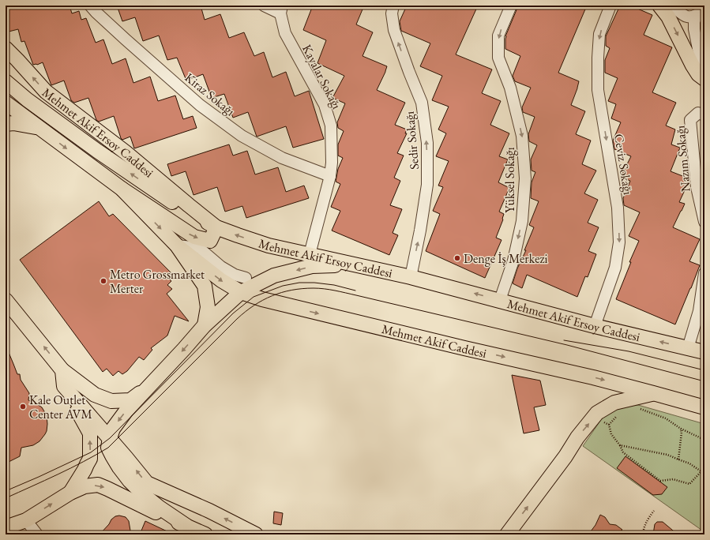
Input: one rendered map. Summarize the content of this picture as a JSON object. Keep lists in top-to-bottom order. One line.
{"streets":{"main road":["Mehmet Akif Ersoy Caddesi","Mehmet Akif Caddesi"],"street":["Kayalar Sokağı","Kiraz Sokağı","Sedir Sokağı","Nazım Sokağı","Ceviz Sokağı","Yüksel Sokağı"]},"crossings":[["Kayalar Sokağı","Kiraz Sokağı"],["Kayalar Sokağı","Mehmet Akif Ersoy Caddesi"],["Mehmet Akif Ersoy Caddesi","Sedir Sokağı"],["Mehmet Akif Ersoy Caddesi","Ceviz Sokağı"],["Mehmet Akif Ersoy Caddesi","Yüksel Sokağı"]],"one_way":["Sedir Sokağı","Ceviz Sokağı","Yüksel Sokağı","Mehmet Akif Caddesi"],"places":["Denge İş Merkezi","Metro Grossmarket Merter","Kale Outlet Center AVM"]}
